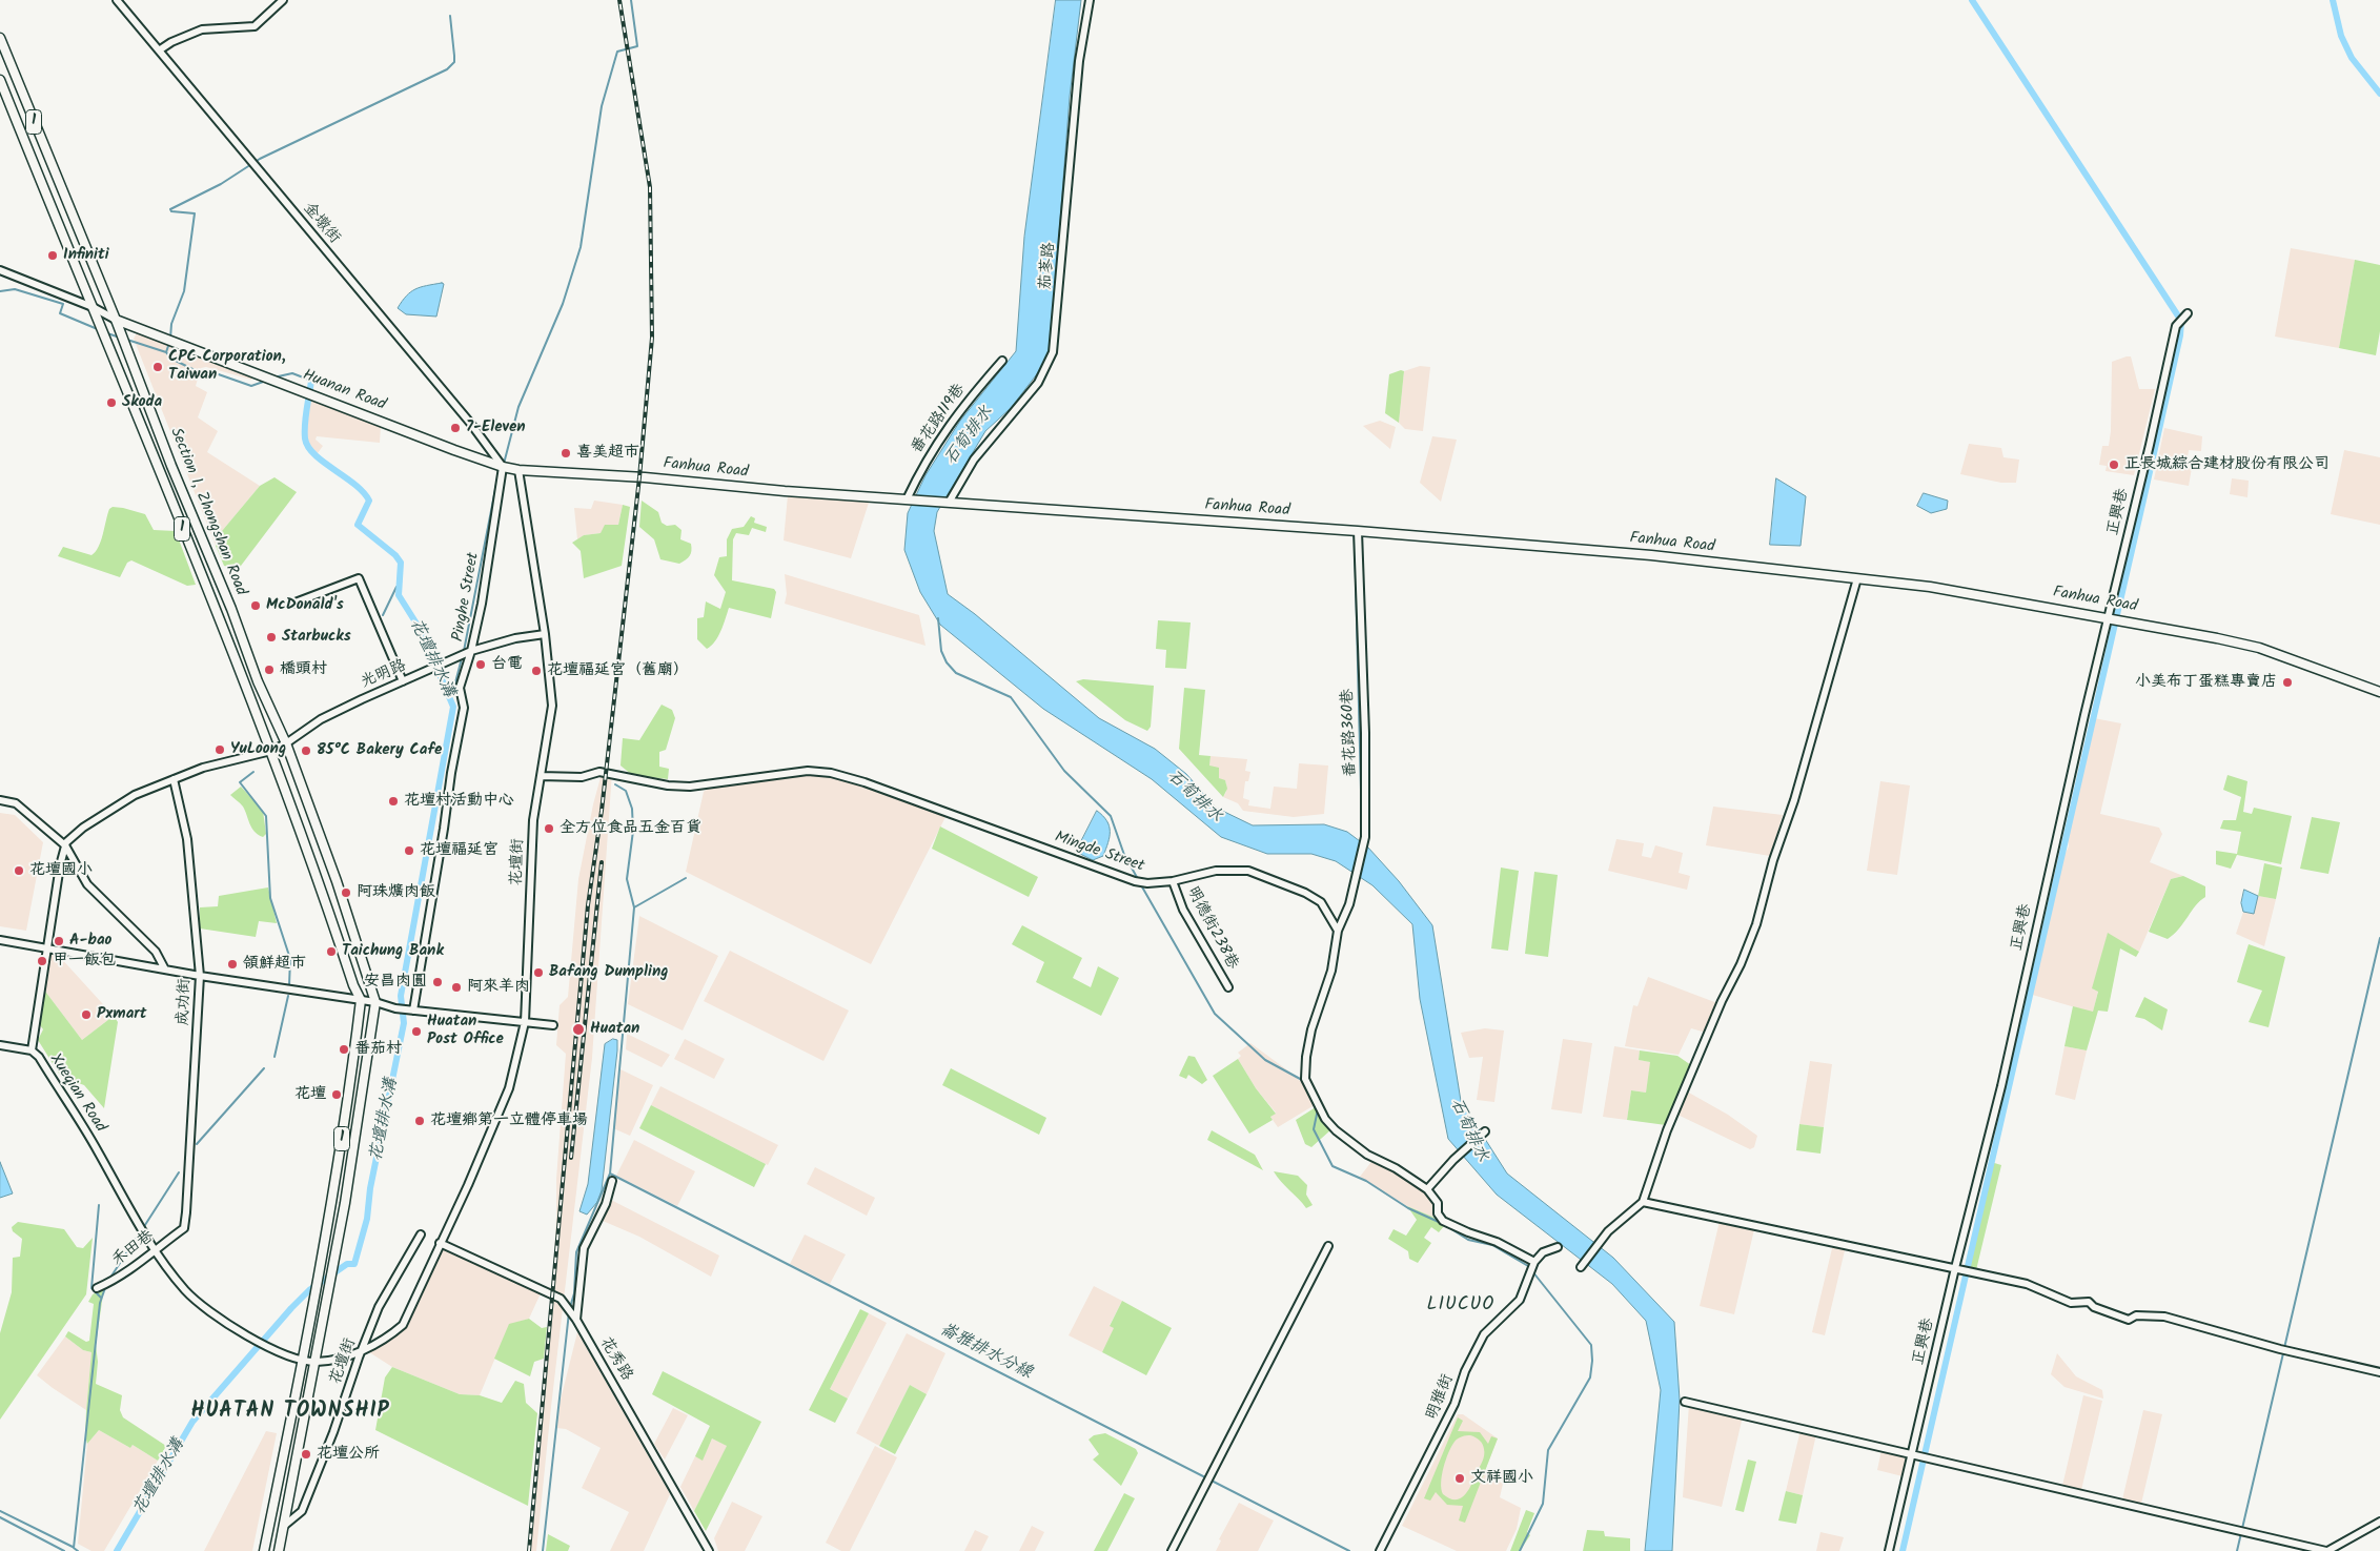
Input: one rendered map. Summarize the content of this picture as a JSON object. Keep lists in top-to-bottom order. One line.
{"streets":{"main road":["1","Huanan Road","Fanhua Road","Section 1, Zhongshan Road"],"street":["金墩街","茄苳路","番花路119巷","正興巷","Pinghe Street","光明路","番花路360巷","Mingde Street","花壇街","明德街238巷","成功街","Xueqian Road","禾田巷","花秀路","明雅街"]},"crossings":[["1","Section 1, Zhongshan Road"],["1","花壇街"],["1","Xueqian Road"],["金墩街","Huanan Road"],["金墩街","Fanhua Road"],["金墩街","Pinghe Street"],["茄苳路","Fanhua Road"],["Huanan Road","Fanhua Road"],["Huanan Road","Section 1, Zhongshan Road"],["Huanan Road","Pinghe Street"],["番花路119巷","Fanhua Road"],["Fanhua Road","正興巷"],["Fanhua Road","Pinghe Street"],["Fanhua Road","番花路360巷"],["Fanhua Road","花壇街"],["Section 1, Zhongshan Road","光明路"],["Pinghe Street","光明路"],["光明路","花壇街"],["番花路360巷","Mingde Street"],["Mingde Street","花壇街"],["Mingde Street","明德街238巷"],["花壇街","花秀路"],["成功街","禾田巷"],["Xueqian Road","禾田巷"]],"districts":["LIUCUO","HUATAN TOWNSHIP"],"water":["石筍排水","花壇排水溝","崙雅排水分線"],"places":["Infiniti","CPC Corporation, Taiwan","Skoda","7-Eleven","喜美超市","正長城綜合建材股份有限公司","McDonald's","Starbucks","台電","橋頭村","花壇福延宮（舊廟）","小美布丁蛋糕專賣店","YuLoong","85°C Bakery Cafe","花壇村活動中心","全方位食品五金百貨","花壇福延宮","花壇國小","阿珠爌肉飯","A-bao","Taichung Bank","甲一飯包","領鮮超市","Bafang Dumpling","安昌肉圓","阿來羊肉","Pxmart","Huatan","Huatan Post Office","番茄村","花壇","花壇鄉第一立體停車場","花壇公所","文祥國小"]}
